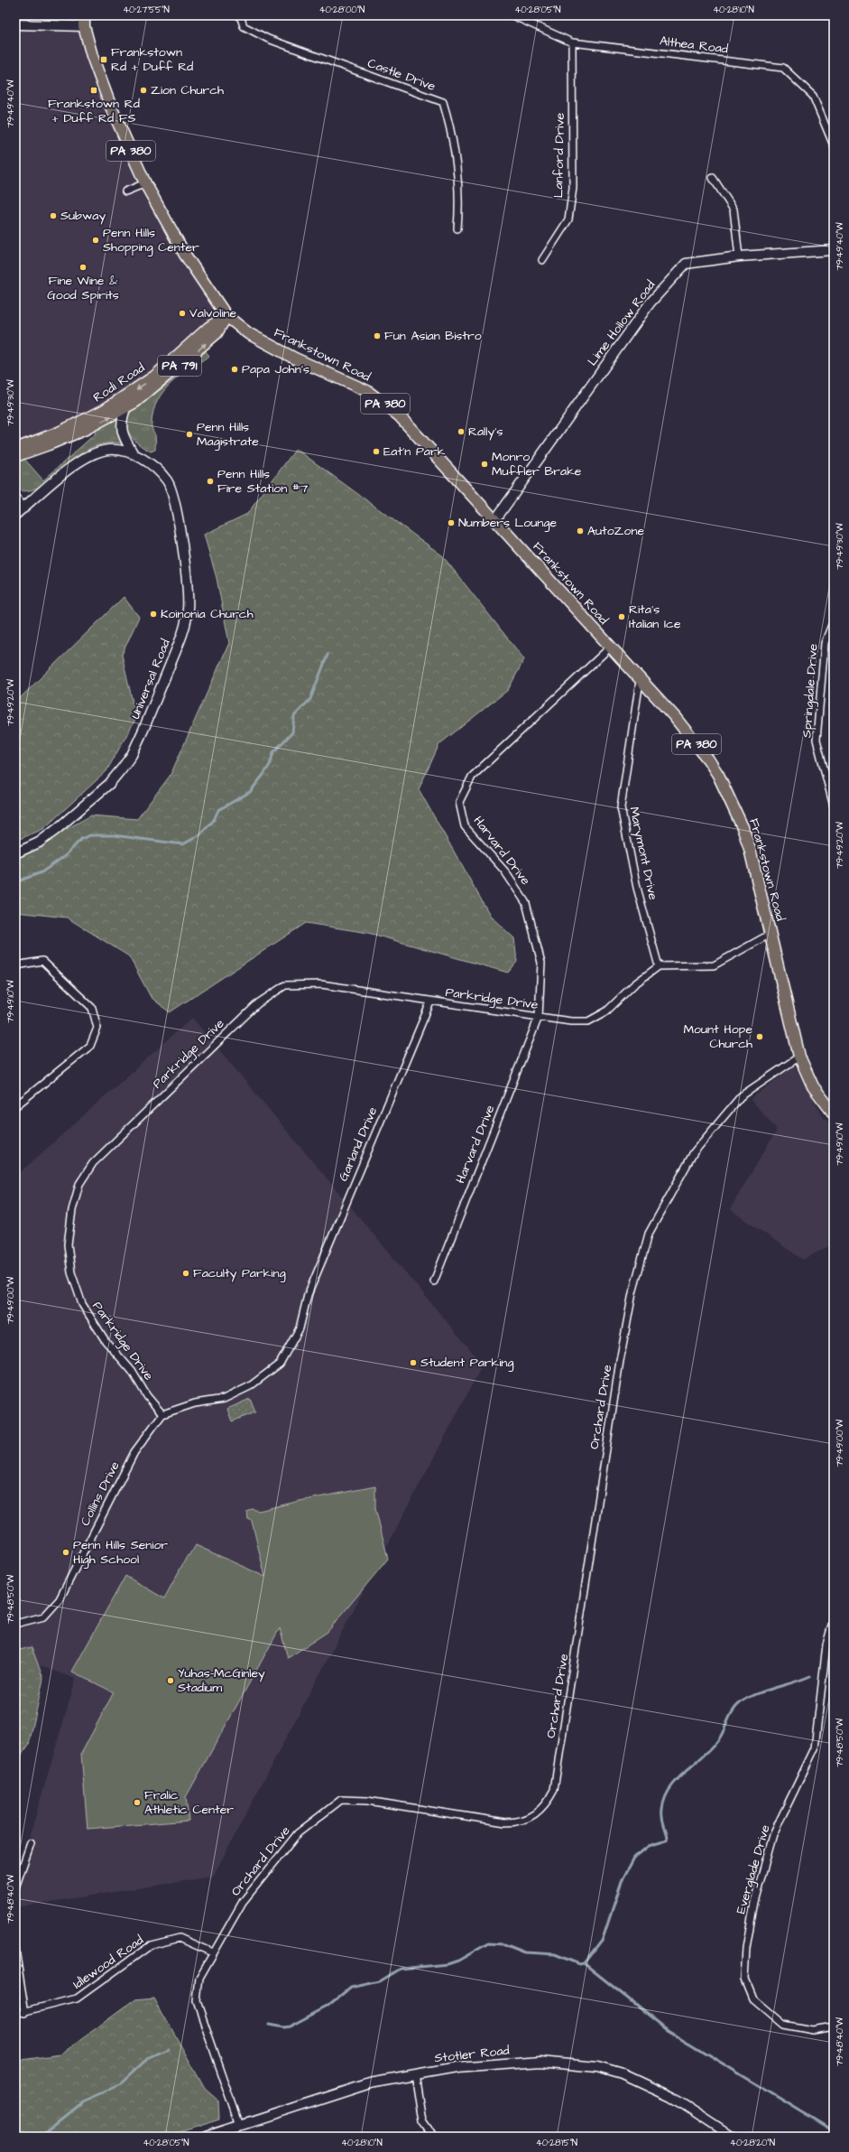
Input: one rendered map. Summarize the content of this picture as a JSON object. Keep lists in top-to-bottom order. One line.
{"streets":{"main road":["PA 380","Frankstown Road","PA 791","Rodi Road"],"street":["Althea Road","Castle Drive","Lanford Drive","Lime Hollow Road","Universal Road","Springdale Drive","Harvard Drive","Marymont Drive","Parkridge Drive","Garland Drive","Orchard Drive","Collins Drive","Everglade Drive","Idlewood Road","Stotler Road"]},"crossings":[["Althea Road","Lanford Drive"],["Lime Hollow Road","Frankstown Road"],["Frankstown Road","Rodi Road"],["Frankstown Road","Harvard Drive"],["Frankstown Road","Marymont Drive"],["Frankstown Road","Orchard Drive"],["Harvard Drive","Parkridge Drive"],["Marymont Drive","Parkridge Drive"],["Parkridge Drive","Garland Drive"],["Parkridge Drive","Collins Drive"],["Garland Drive","Collins Drive"],["Orchard Drive","Idlewood Road"],["Orchard Drive","Stotler Road"]],"places":{"transit":["Frankstown Rd + Duff Rd","Frankstown Rd + Duff Rd FS"],"other":["Zion Church","Subway","Penn Hills Shopping Center","Fine Wine & Good Spirits","Valvoline","Fun Asian Bistro","Papa John's","Rally's","Penn Hills Magistrate","Eat'n Park","Monro Muffler Brake","Penn Hills Fire Station #7","Numbers Lounge","AutoZone","Koinonia Church","Rita's Italian Ice","Mount Hope Church","Faculty Parking","Student Parking","Penn Hills Senior High School","Yuhas-McGinley Stadium","Fralic Athletic Center"]},"coordinates":["40°27'55\"N","40°28'00\"N","40°28'05\"N","40°28'10\"N","79°49'40\"W","79°49'30\"W","79°49'20\"W","79°49'10\"W","79°49'00\"W","79°48'50\"W","79°48'40\"W","40°28'15\"N","40°28'20\"N"]}
